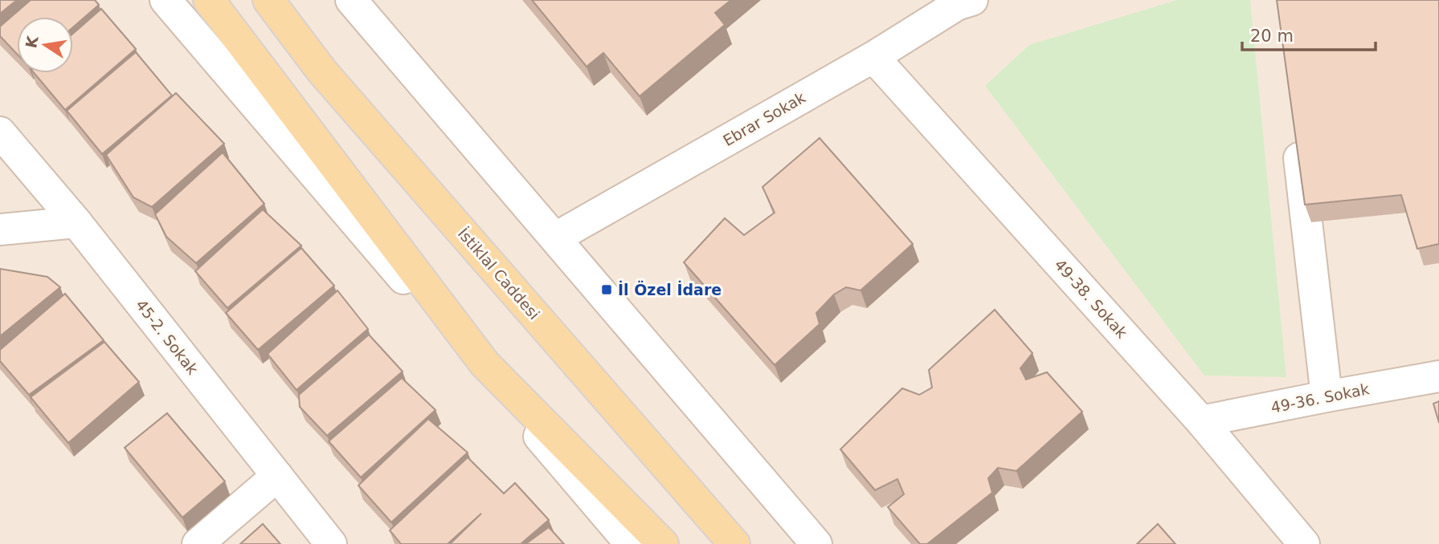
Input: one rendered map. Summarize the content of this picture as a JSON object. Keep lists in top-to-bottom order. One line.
{"streets":{"main road":["İstiklal Caddesi"],"street":["Ebrar Sokak","49-38. Sokak","45-2. Sokak","49-36. Sokak"]},"crossings":[["Ebrar Sokak","49-38. Sokak"],["49-38. Sokak","49-36. Sokak"]],"places":{"transit":["İl Özel İdare"]},"scale_bar":"20 m","north":"left"}
